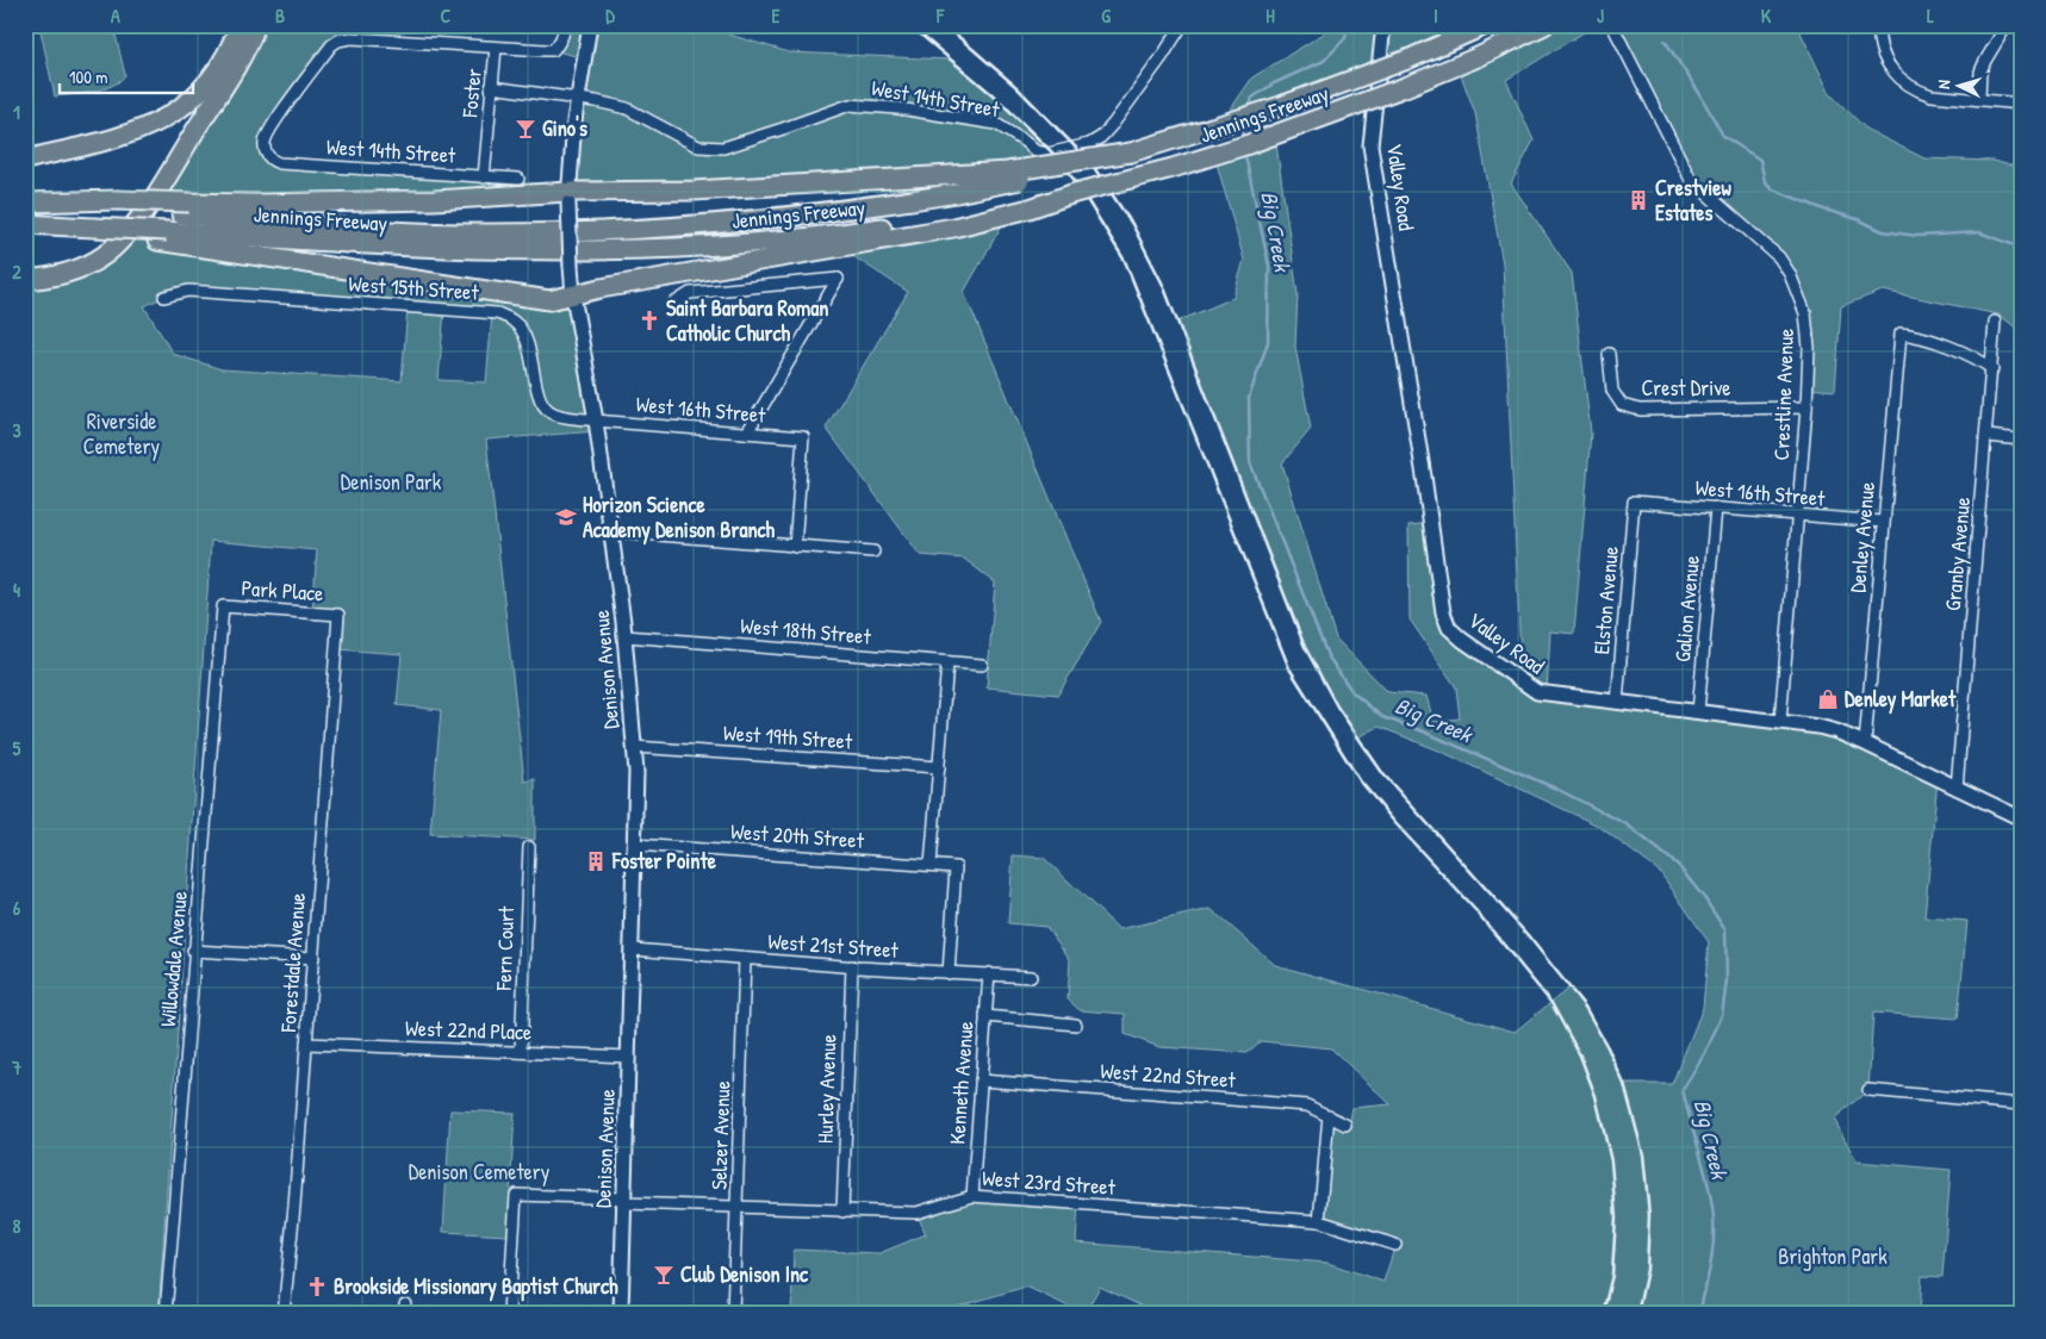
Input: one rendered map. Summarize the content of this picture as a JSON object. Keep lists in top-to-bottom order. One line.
{"streets":{"highway":["Jennings Freeway"],"main road":["Valley Road","Denison Avenue"],"street":["Foster","West 14th Street","West 15th Street","Crest Drive","Crestline Avenue","West 16th Street","Denley Avenue","Granby Avenue","Park Place","Elston Avenue","Galion Avenue","West 18th Street","West 19th Street","West 20th Street","West 21st Street","Fern Court","Willowdale Avenue","Forestdale Avenue","West 22nd Place","West 22nd Street","Kenneth Avenue","Hurley Avenue","Selzer Avenue","West 23rd Street"]},"crossings":[["Foster","West 14th Street"],["West 14th Street","Denison Avenue"],["Valley Road","Crestline Avenue"],["Valley Road","Denley Avenue"],["Valley Road","Granby Avenue"],["Valley Road","Elston Avenue"],["Valley Road","Galion Avenue"],["West 15th Street","West 16th Street"],["West 15th Street","Denison Avenue"],["Crest Drive","Crestline Avenue"],["Crestline Avenue","West 16th Street"],["West 16th Street","Denley Avenue"],["West 16th Street","Elston Avenue"],["West 16th Street","Galion Avenue"],["West 16th Street","Denison Avenue"],["Denley Avenue","Granby Avenue"],["Park Place","Willowdale Avenue"],["Park Place","Forestdale Avenue"],["West 18th Street","Denison Avenue"],["Denison Avenue","West 19th Street"],["Denison Avenue","West 20th Street"],["Denison Avenue","West 21st Street"],["Denison Avenue","West 22nd Place"],["Denison Avenue","West 23rd Street"],["West 20th Street","West 21st Street"],["West 21st Street","Kenneth Avenue"],["West 21st Street","Hurley Avenue"],["West 21st Street","Selzer Avenue"],["Fern Court","West 22nd Place"],["Forestdale Avenue","West 22nd Place"],["West 22nd Street","Kenneth Avenue"],["Kenneth Avenue","West 23rd Street"],["Hurley Avenue","West 23rd Street"],["Selzer Avenue","West 23rd Street"]],"water":["Big Creek"],"parks":["Riverside Cemetery","Denison Park","Denison Cemetery","Brighton Park"],"places":{"bar":["Gino's","Club Denison Inc"],"building":["Crestview Estates","Foster Pointe"],"church":["Saint Barbara Roman Catholic Church","Brookside Missionary Baptist Church"],"school or university":["Horizon Science Academy Denison Branch"],"shop":["Denley Market"]},"scale_bar":"100 m","north":"left","grid":{"columns":["A","B","C","D","E","F","G","H","I","J","K","L"],"rows":["1","2","3","4","5","6","7","8"]}}
